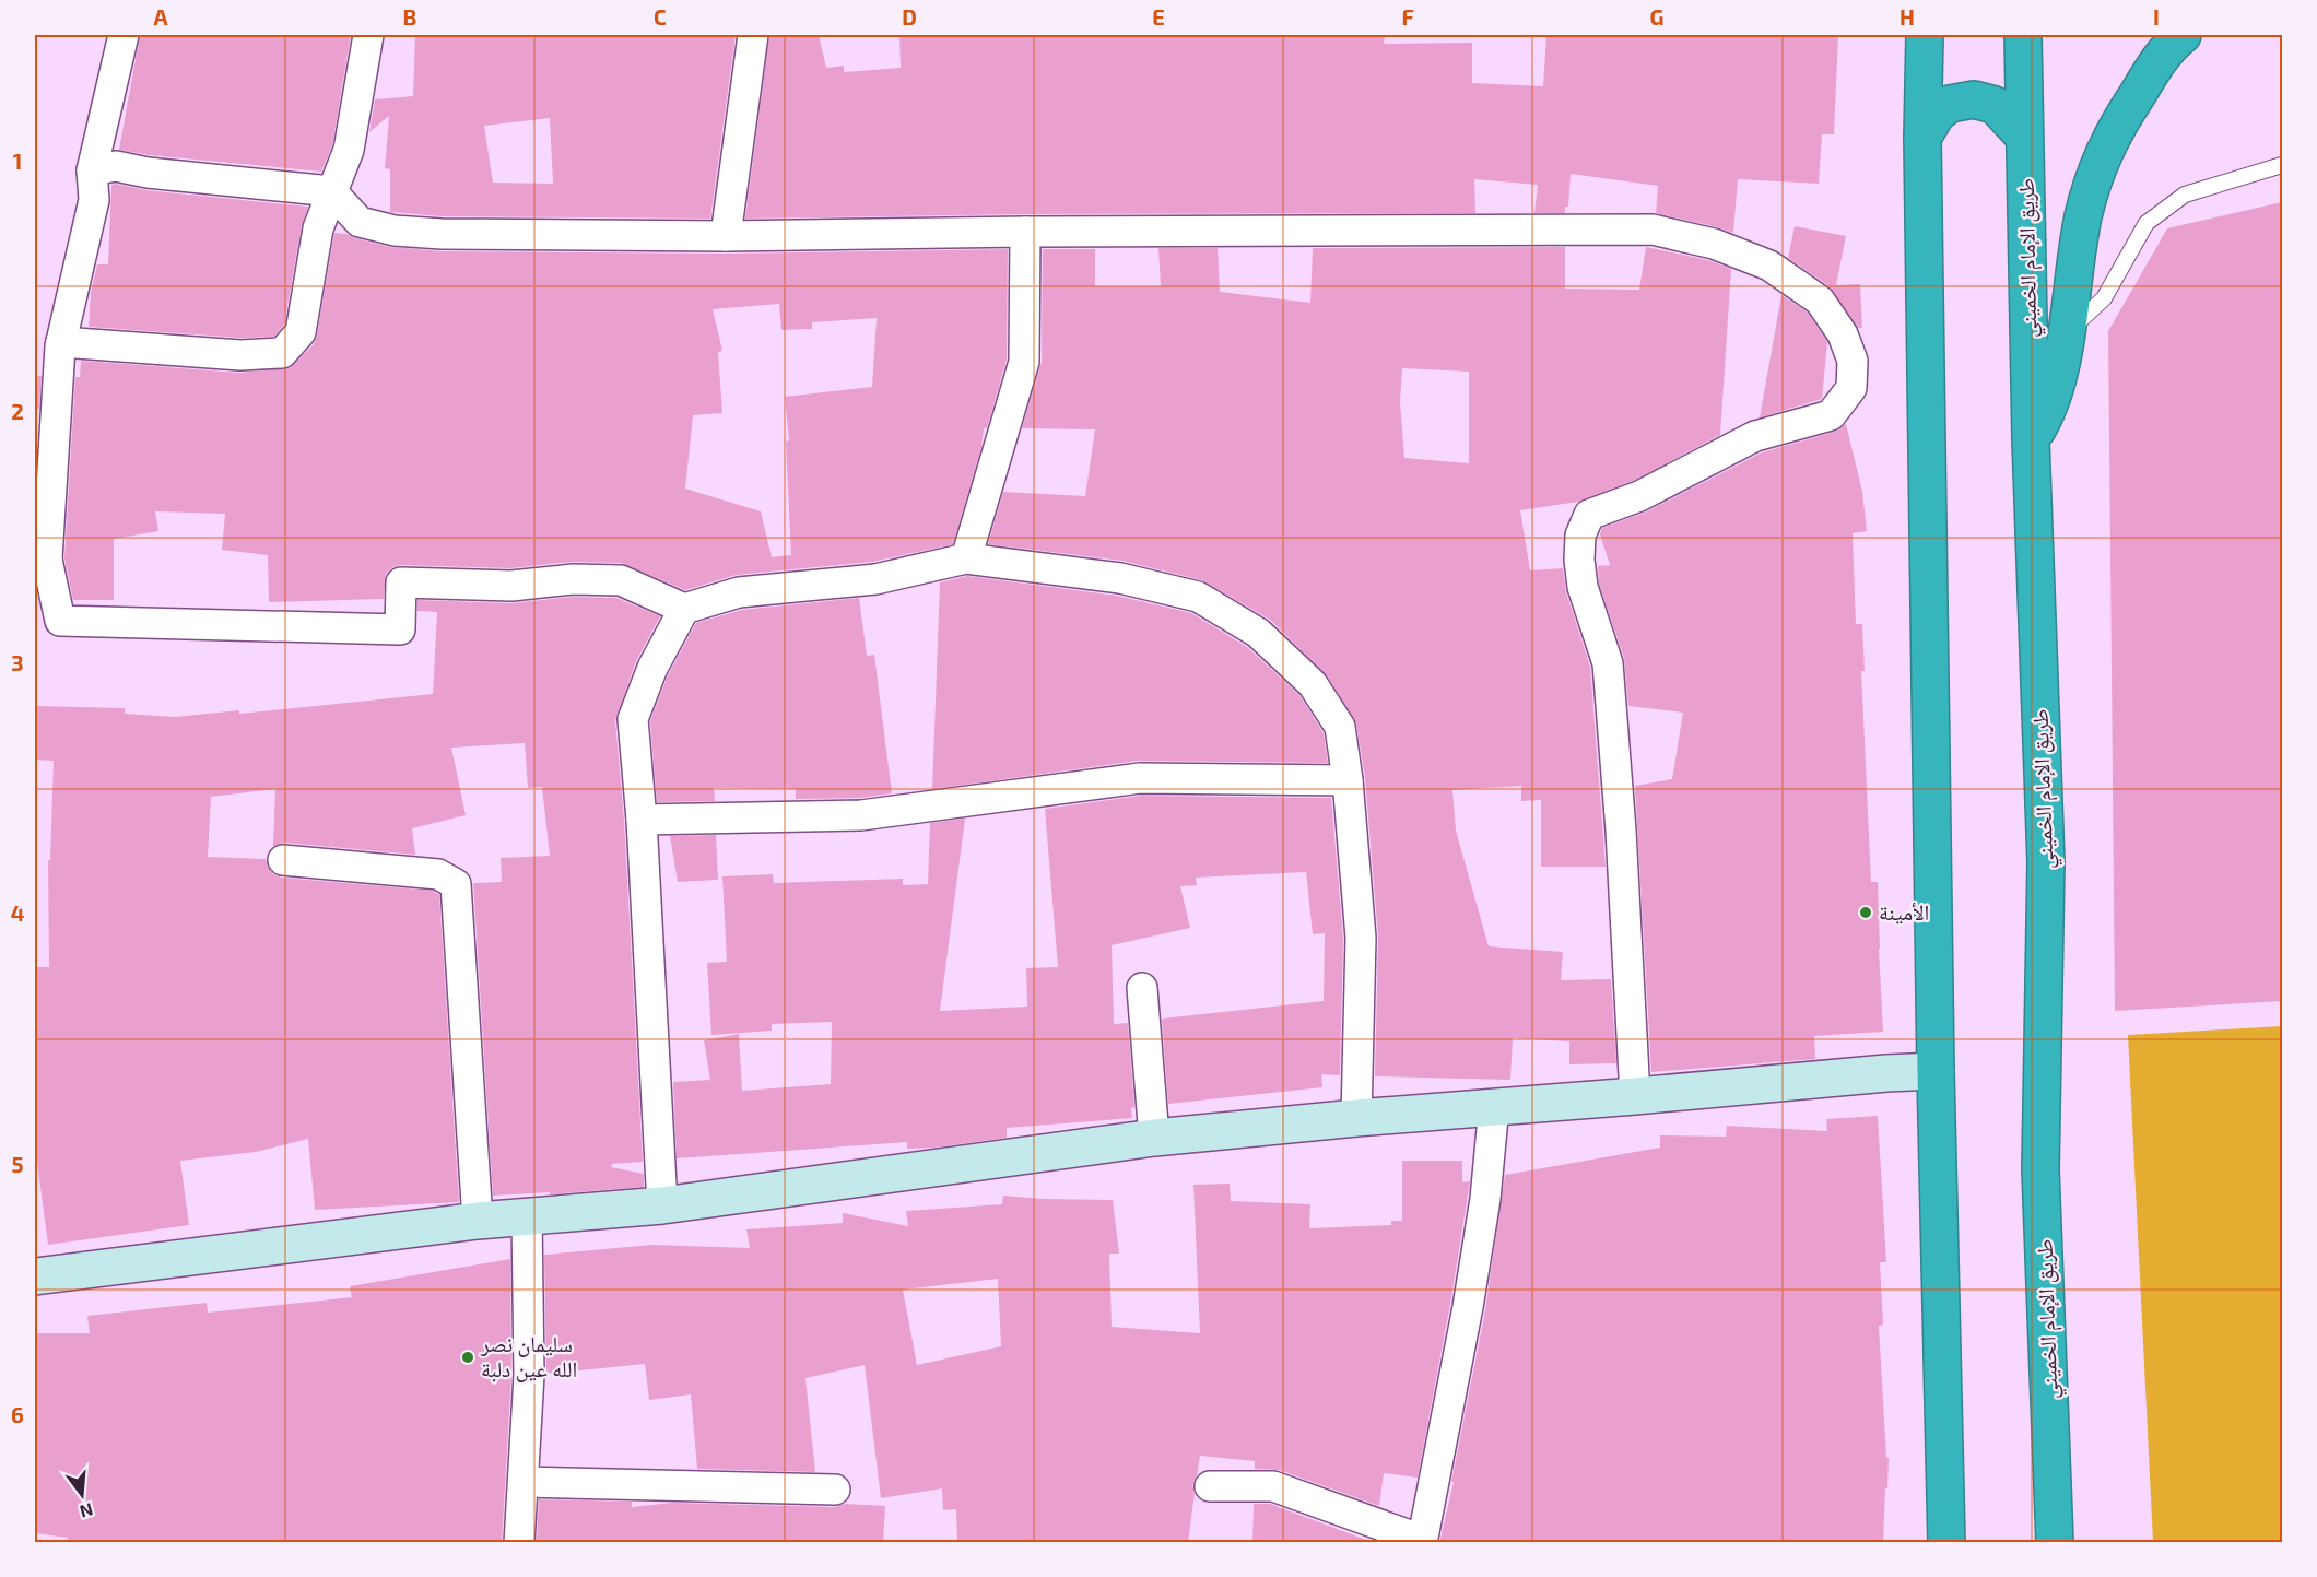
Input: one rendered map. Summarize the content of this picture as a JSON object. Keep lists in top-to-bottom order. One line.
{"streets":{"highway":["طريق الإمام الخميني"]},"places":["الأمينة","سليمان نصر الله عين دلبة"],"north":"bottom","grid":{"columns":["A","B","C","D","E","F","G","H","I"],"rows":["1","2","3","4","5","6"]}}
